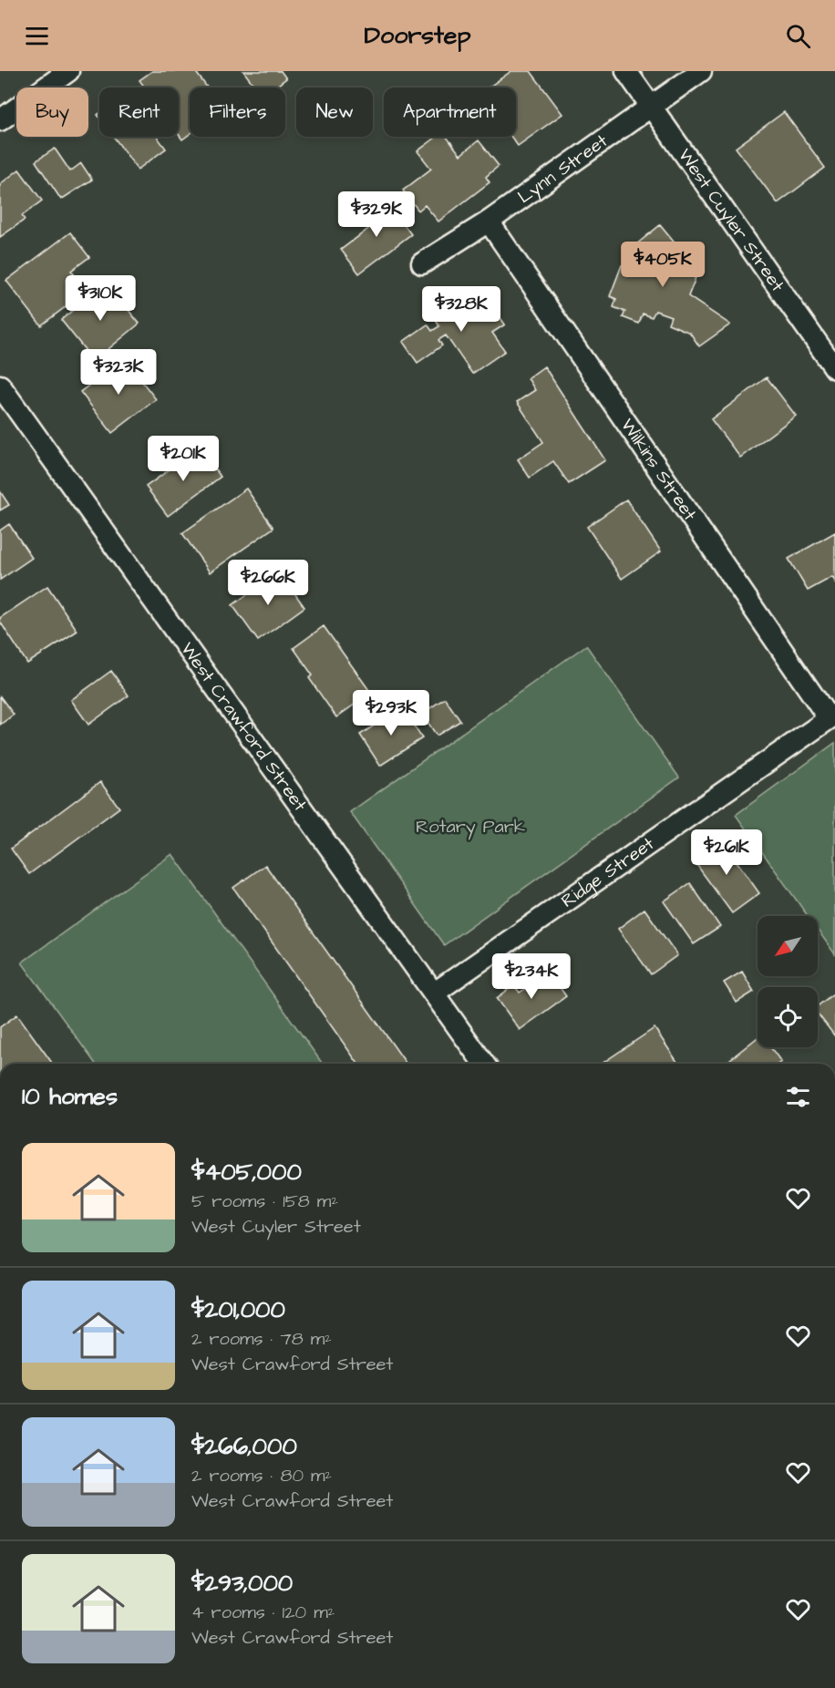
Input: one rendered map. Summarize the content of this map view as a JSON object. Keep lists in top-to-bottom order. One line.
{"streets":{"street":["Lynn Street","West Cuyler Street","Wilkins Street","West Crawford Street","Ridge Street"]},"crossings":[["Lynn Street","West Cuyler Street"],["Lynn Street","Wilkins Street"],["Wilkins Street","Ridge Street"],["West Crawford Street","Ridge Street"]],"parks":["Rotary Park"],"north":"bottom left","page":{"header":"Doorstep","chip":["Buy","Rent","Filters","New","Apartment"],"price":["$329K","$405K","$310K","$328K","$323K","$201K","$266K","$293K","$261K","$234K"],"heading":"10 homes","list":[{"name":"$405,000","note":"5 rooms · 158 m² · West Cuyler Street"},{"name":"$201,000","note":"2 rooms · 78 m² · West Crawford Street"},{"name":"$266,000","note":"2 rooms · 80 m² · West Crawford Street"},{"name":"$293,000","note":"4 rooms · 120 m² · West Crawford Street"}]}}
